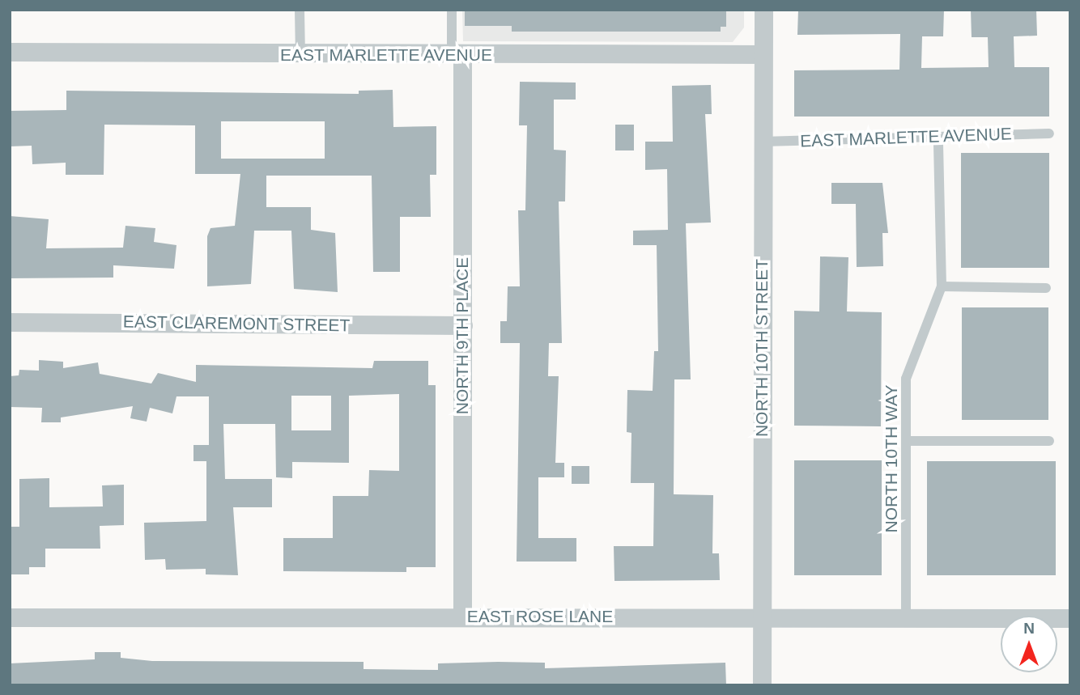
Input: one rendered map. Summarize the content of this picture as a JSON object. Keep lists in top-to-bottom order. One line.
{"streets":{"street":["EAST MARLETTE AVENUE","EAST CLAREMONT STREET","NORTH 9TH PLACE","NORTH 10TH STREET","EAST ROSE LANE"],"lane":["NORTH 10TH WAY"]},"crossings":[["EAST MARLETTE AVENUE","NORTH 9TH PLACE"],["EAST MARLETTE AVENUE","NORTH 10TH STREET"],["EAST MARLETTE AVENUE","NORTH 10TH WAY"],["EAST CLAREMONT STREET","NORTH 9TH PLACE"],["NORTH 9TH PLACE","EAST ROSE LANE"],["NORTH 10TH STREET","EAST ROSE LANE"],["NORTH 10TH WAY","EAST ROSE LANE"]],"north":"top"}
